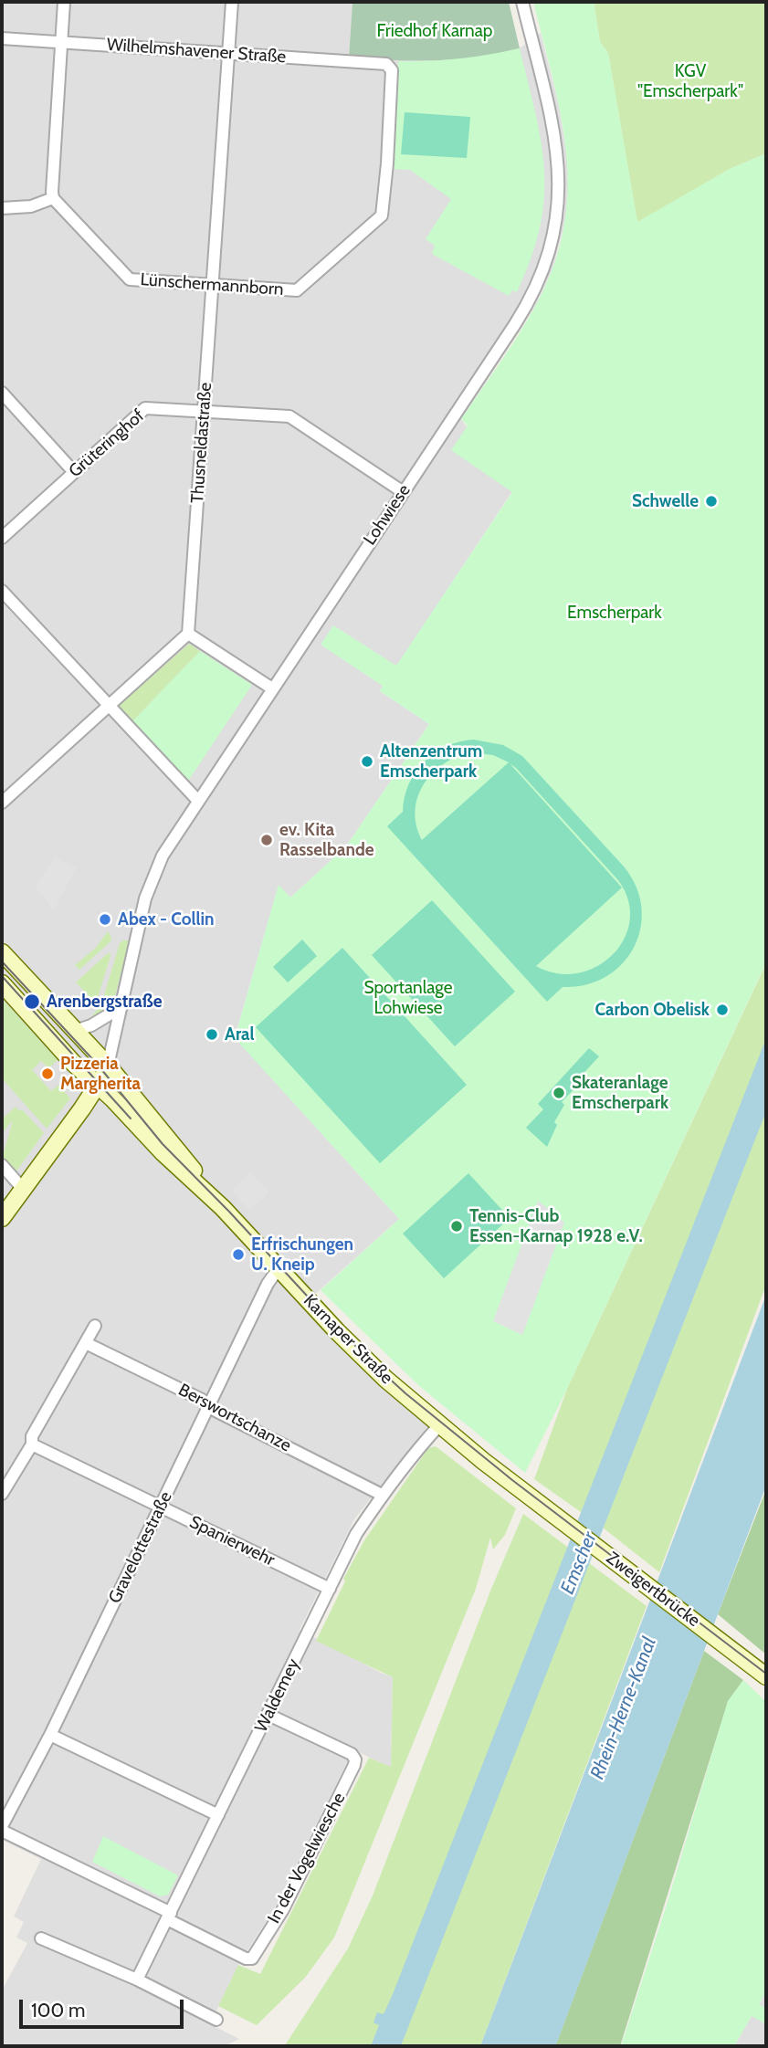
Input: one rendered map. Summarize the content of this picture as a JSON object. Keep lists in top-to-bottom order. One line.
{"streets":{"main road":["Karnaper Straße","Zweigertbrücke"],"street":["Wilhelmshavener Straße","Lünschermannborn","Thusneldastraße","Grüteringhof","Lohwiese","Berswortschanze","Spanierwehr","Gravelottestraße","Waldemey","In der Vogelwiesche"]},"crossings":[["Wilhelmshavener Straße","Lünschermannborn"],["Wilhelmshavener Straße","Thusneldastraße"],["Lünschermannborn","Thusneldastraße"],["Thusneldastraße","Grüteringhof"],["Grüteringhof","Lohwiese"],["Lohwiese","Karnaper Straße"],["Karnaper Straße","Gravelottestraße"],["Karnaper Straße","Zweigertbrücke"],["Karnaper Straße","Waldemey"],["Berswortschanze","Gravelottestraße"],["Berswortschanze","Waldemey"],["Spanierwehr","Gravelottestraße"],["Spanierwehr","Waldemey"],["Waldemey","In der Vogelwiesche"]],"water":["Emscher","Rhein-Herne-Kanal"],"parks":["Friedhof Karnap","KGV \"Emscherpark\"","Emscherpark","Sportanlage Lohwiese"],"places":["Schwelle","Altenzentrum Emscherpark","ev. Kita Rasselbande","Abex - Collin","Arenbergstraße","Carbon Obelisk","Aral","Pizzeria Margherita","Skateranlage Emscherpark","Tennis-Club Essen-Karnap 1928 e.V.","Erfrischungen U. Kneip"],"scale_bar":"100 m"}
